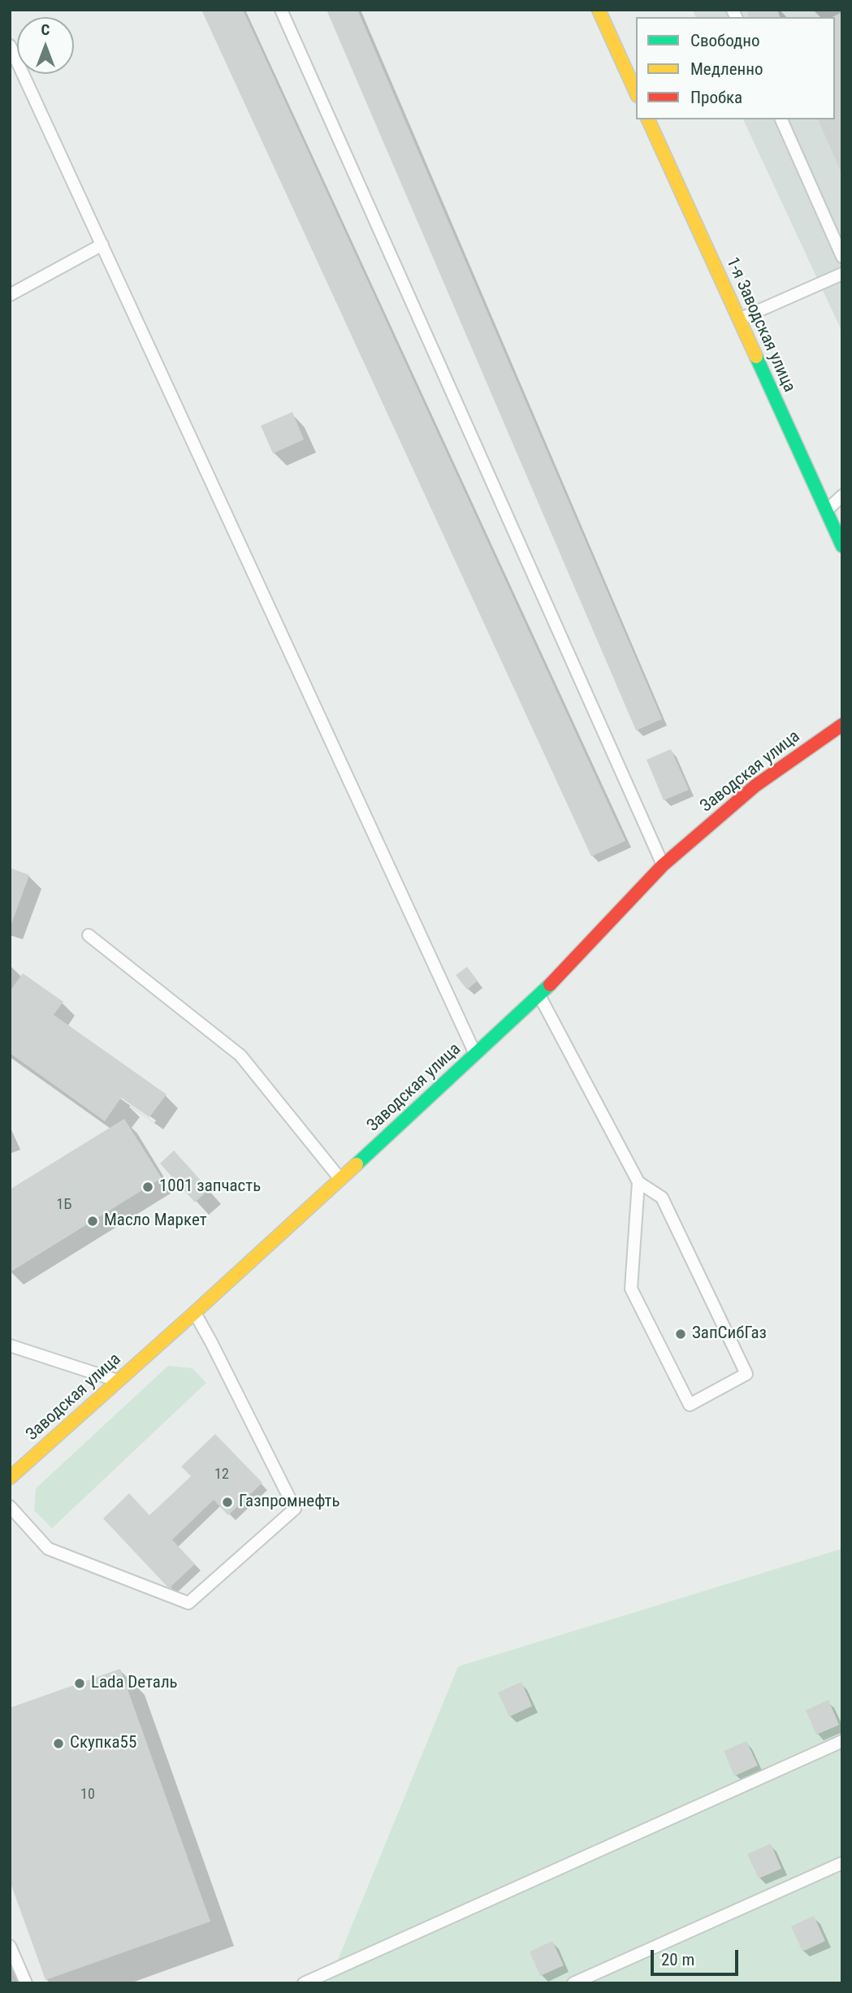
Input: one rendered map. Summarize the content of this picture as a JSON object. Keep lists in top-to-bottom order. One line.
{"streets":{"main road":["1-я Заводская улица","Заводская улица"]},"places":["1001 запчасть","Масло Маркет","ЗапСибГаз","Газпромнефть","Lada Dеталь","Скупка55"],"house_numbers":["1Б","12","10"],"legend":["Свободно","Медленно","Пробка"],"scale_bar":"20 m","north":"top"}
